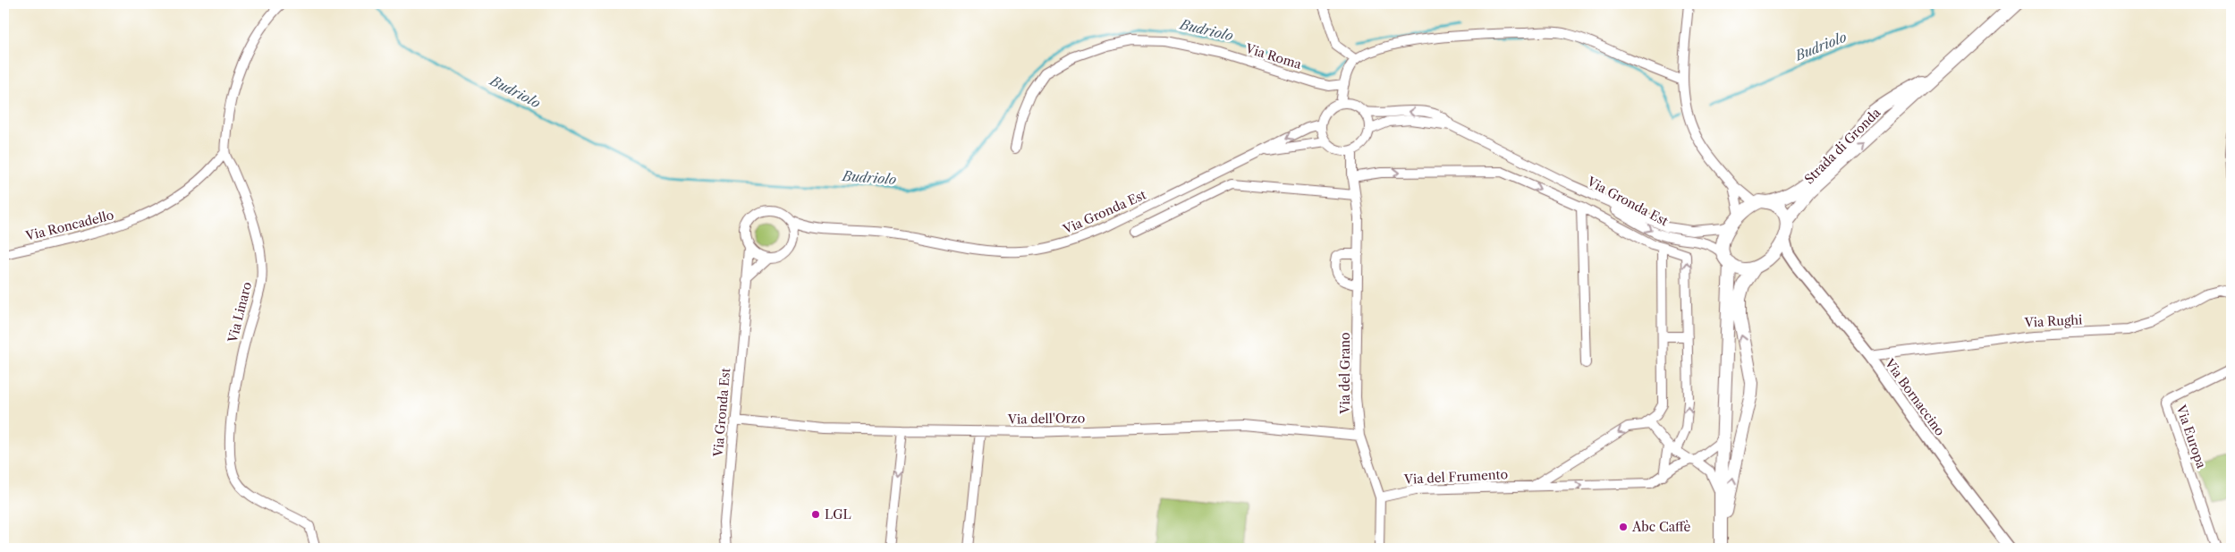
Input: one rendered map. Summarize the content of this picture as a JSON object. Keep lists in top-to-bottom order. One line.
{"streets":{"main road":["Strada di Gronda"],"street":["Via Roma","Via Gronda Est","Via Roncadello","Via Linaro","Via Rughi","Via del Grano","Via Bornaccino","Via dell'Orzo","Via Europa","Via del Frumento"]},"crossings":[["Strada di Gronda","Via Gronda Est"],["Strada di Gronda","Via Bornaccino"],["Via Gronda Est","Via Bornaccino"],["Via Gronda Est","Via dell'Orzo"],["Via Roncadello","Via Linaro"],["Via Rughi","Via Bornaccino"],["Via del Grano","Via dell'Orzo"],["Via del Grano","Via del Frumento"]],"water":["Budriolo"],"places":["LGL","Abc Caffè"]}
